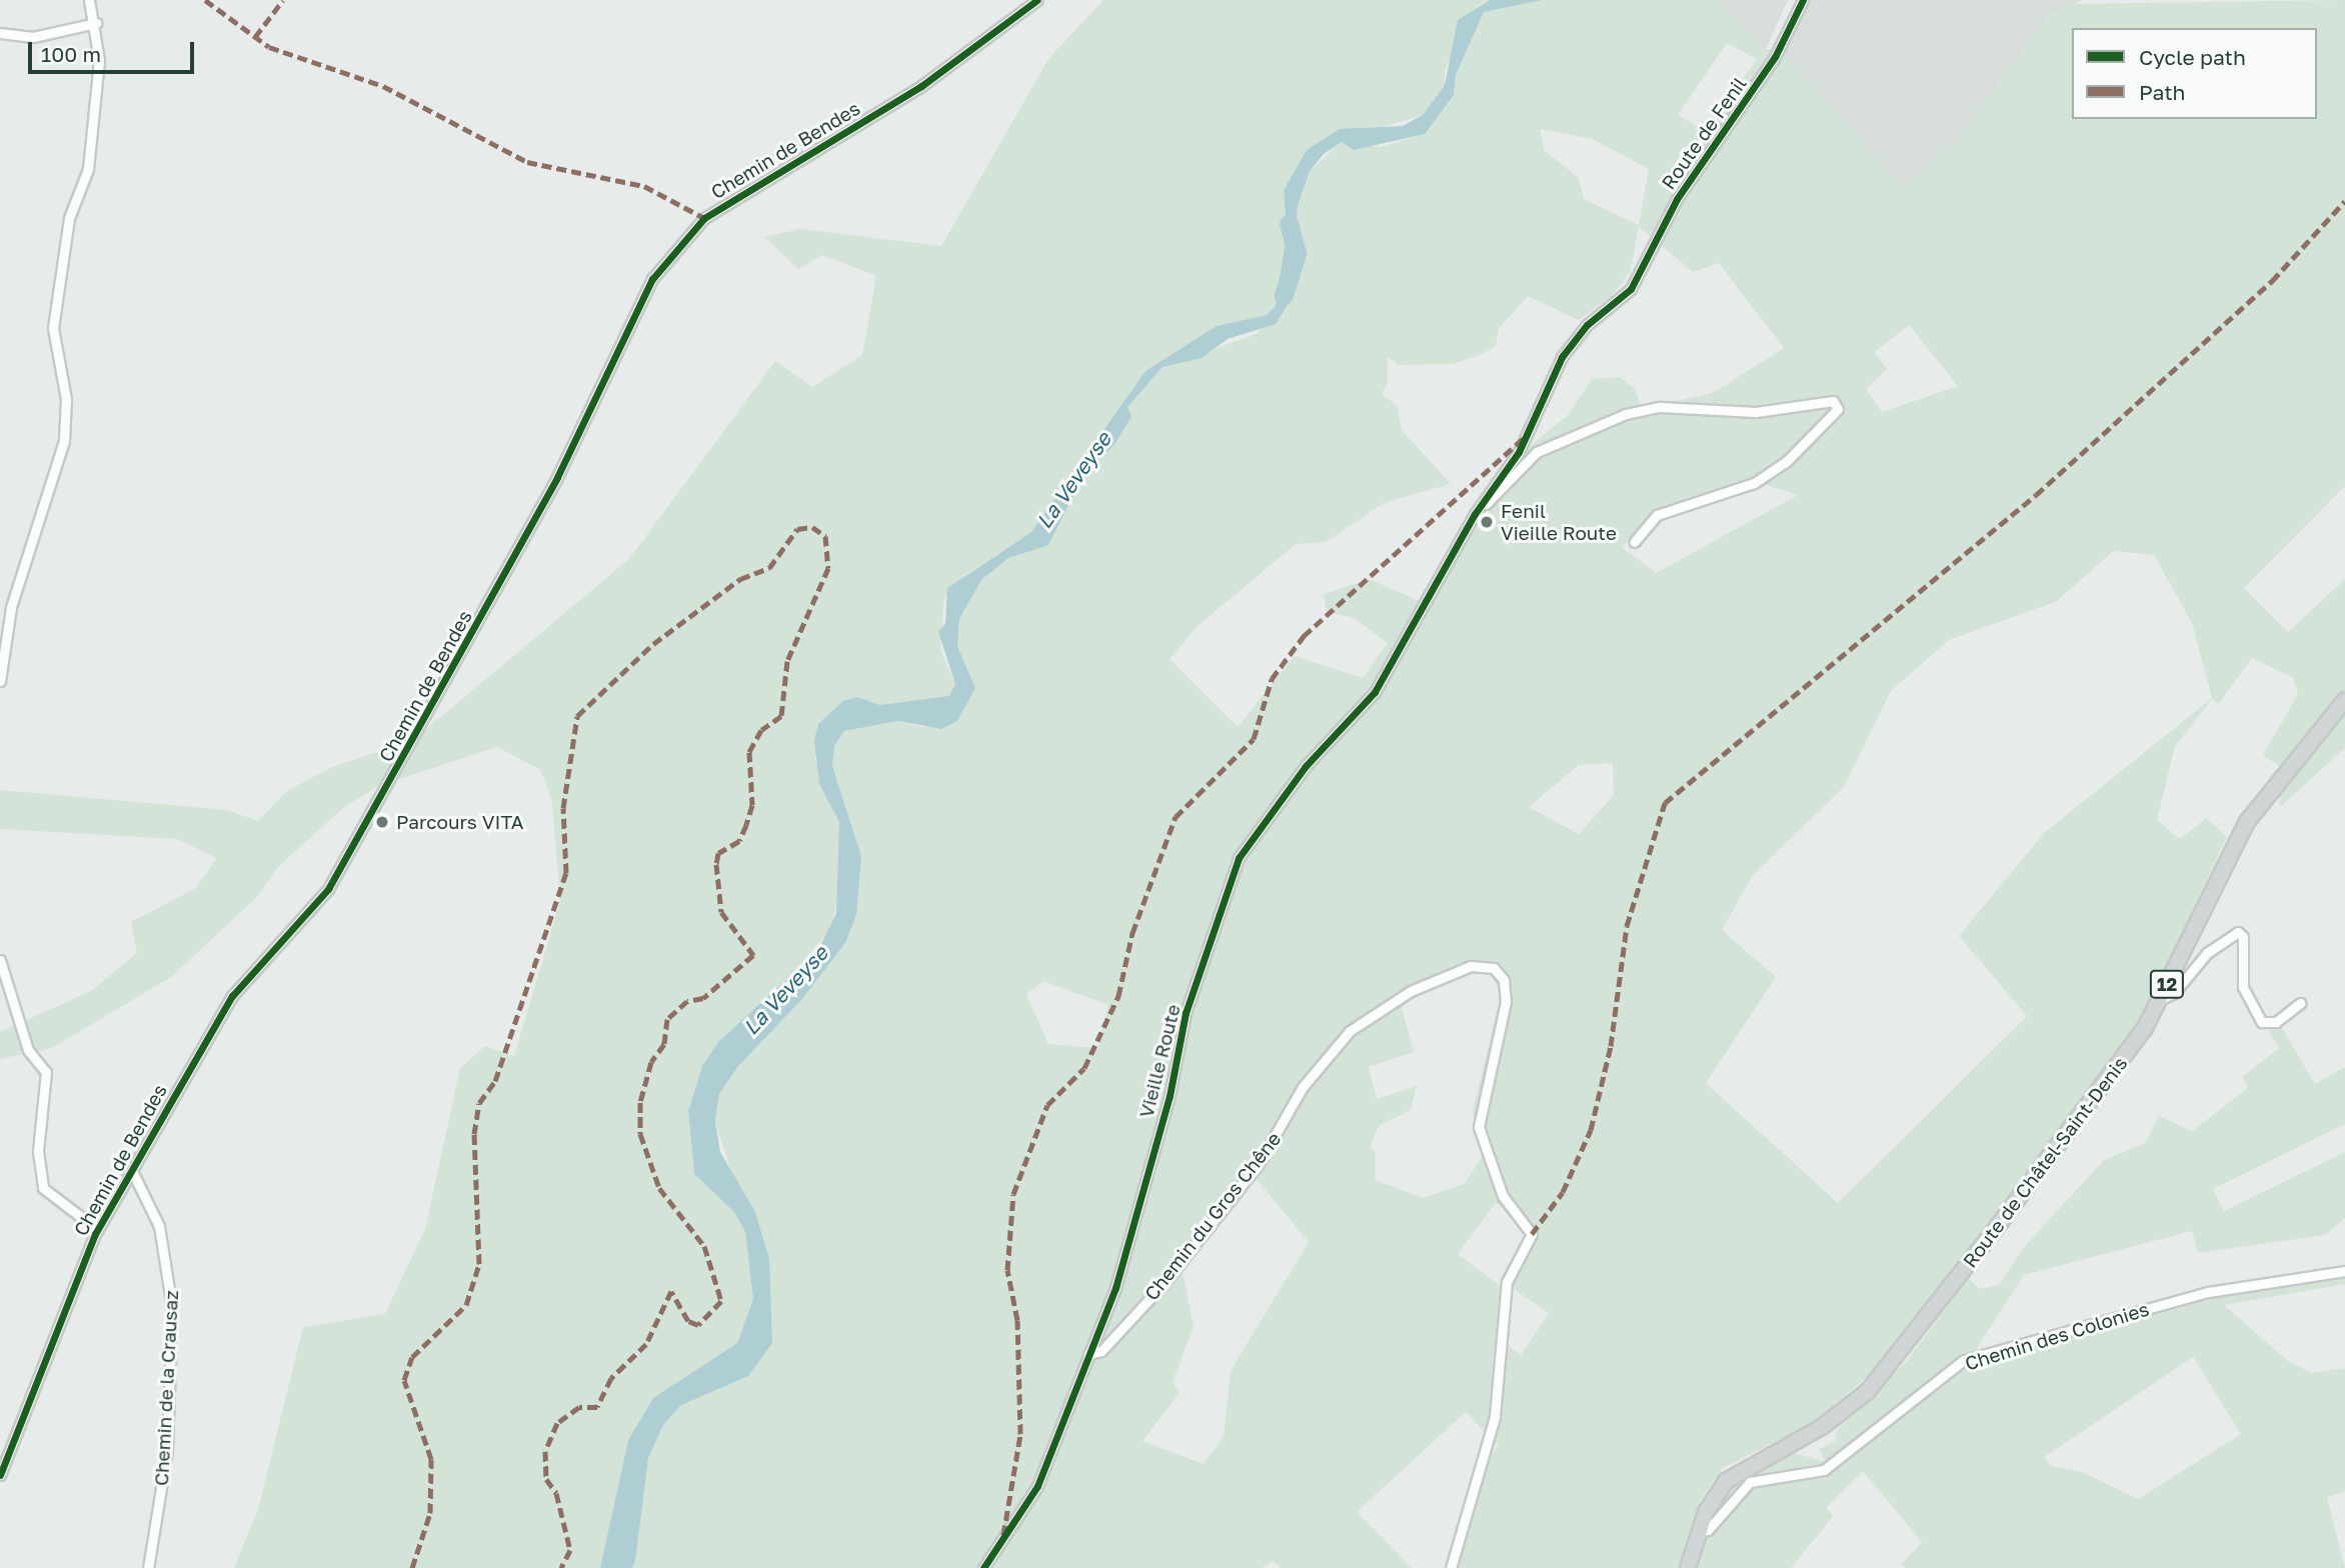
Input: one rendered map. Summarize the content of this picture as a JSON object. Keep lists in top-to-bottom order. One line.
{"streets":{"main road":["12","Route de Châtel-Saint-Denis"],"street":["Route de Fenil","Chemin de Bendes","Vieille Route","Chemin du Gros Chêne","Chemin des Colonies","Chemin de la Crausaz"]},"crossings":[["Route de Fenil","Vieille Route"],["Chemin de Bendes","Chemin de la Crausaz"],["Vieille Route","Chemin du Gros Chêne"],["Route de Châtel-Saint-Denis","Chemin des Colonies"]],"water":["La Veveyse"],"places":["Fenil Vieille Route","Parcours VITA"],"legend":["Cycle path","Path"],"scale_bar":"100 m"}
